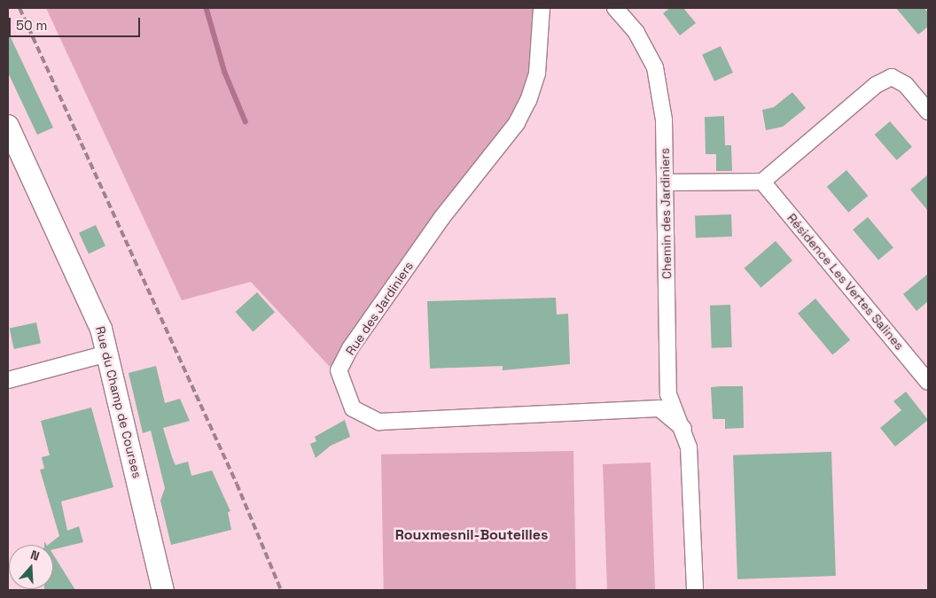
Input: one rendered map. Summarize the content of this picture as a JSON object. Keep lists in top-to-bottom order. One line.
{"streets":{"main road":["Rue du Champ de Courses"],"street":["Chemin des Jardiniers","Résidence Les Vertes Salines","Rue des Jardiniers"]},"crossings":[["Chemin des Jardiniers","Rue des Jardiniers"]],"districts":["Rouxmesnil-Bouteilles"],"scale_bar":"50 m","north":"top"}
